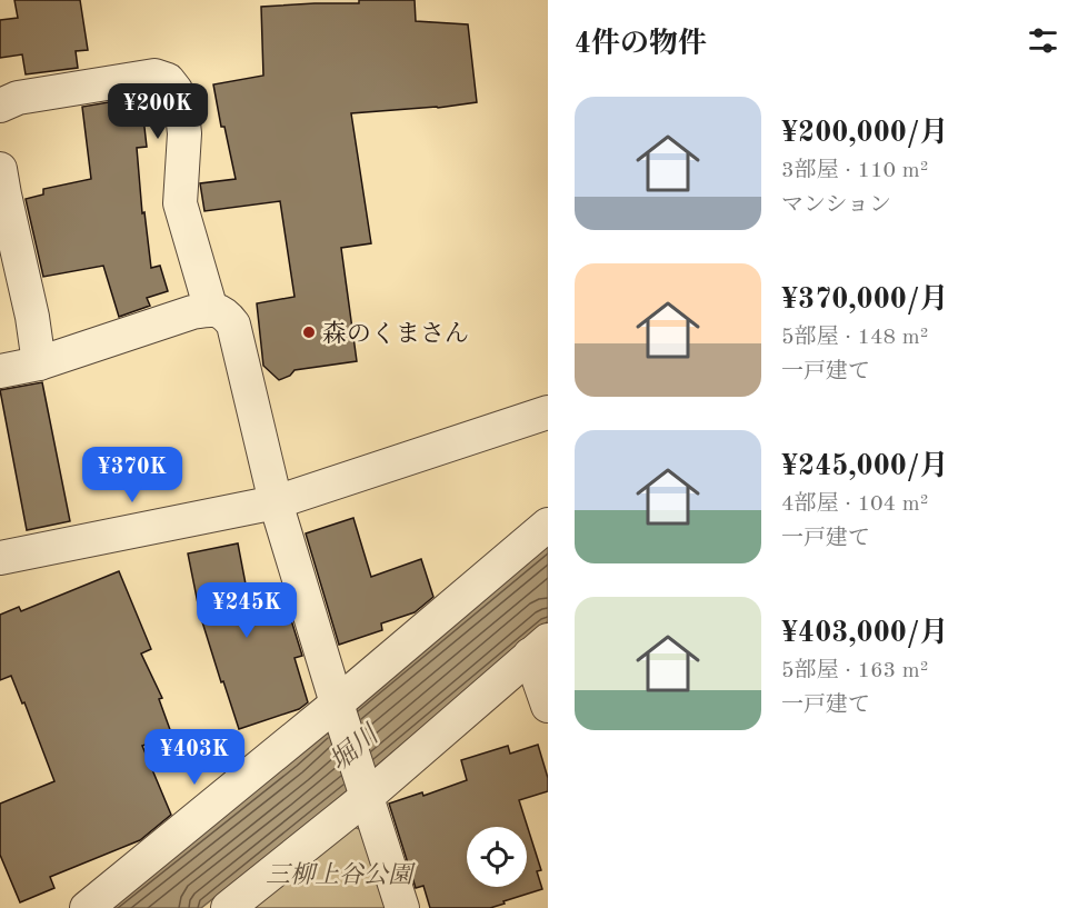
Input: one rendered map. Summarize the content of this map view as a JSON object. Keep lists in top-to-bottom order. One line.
{"water":["堀川"],"parks":["三柳上谷公園"],"places":["森のくまさん"],"page":{"heading":"4件の物件","list":[{"name":"¥200,000/月","note":"3部屋 · 110 m² · マンション"},{"name":"¥370,000/月","note":"5部屋 · 148 m² · 一戸建て"},{"name":"¥245,000/月","note":"4部屋 · 104 m² · 一戸建て"},{"name":"¥403,000/月","note":"5部屋 · 163 m² · 一戸建て"}],"price":["¥200K","¥370K","¥245K","¥403K"]}}
